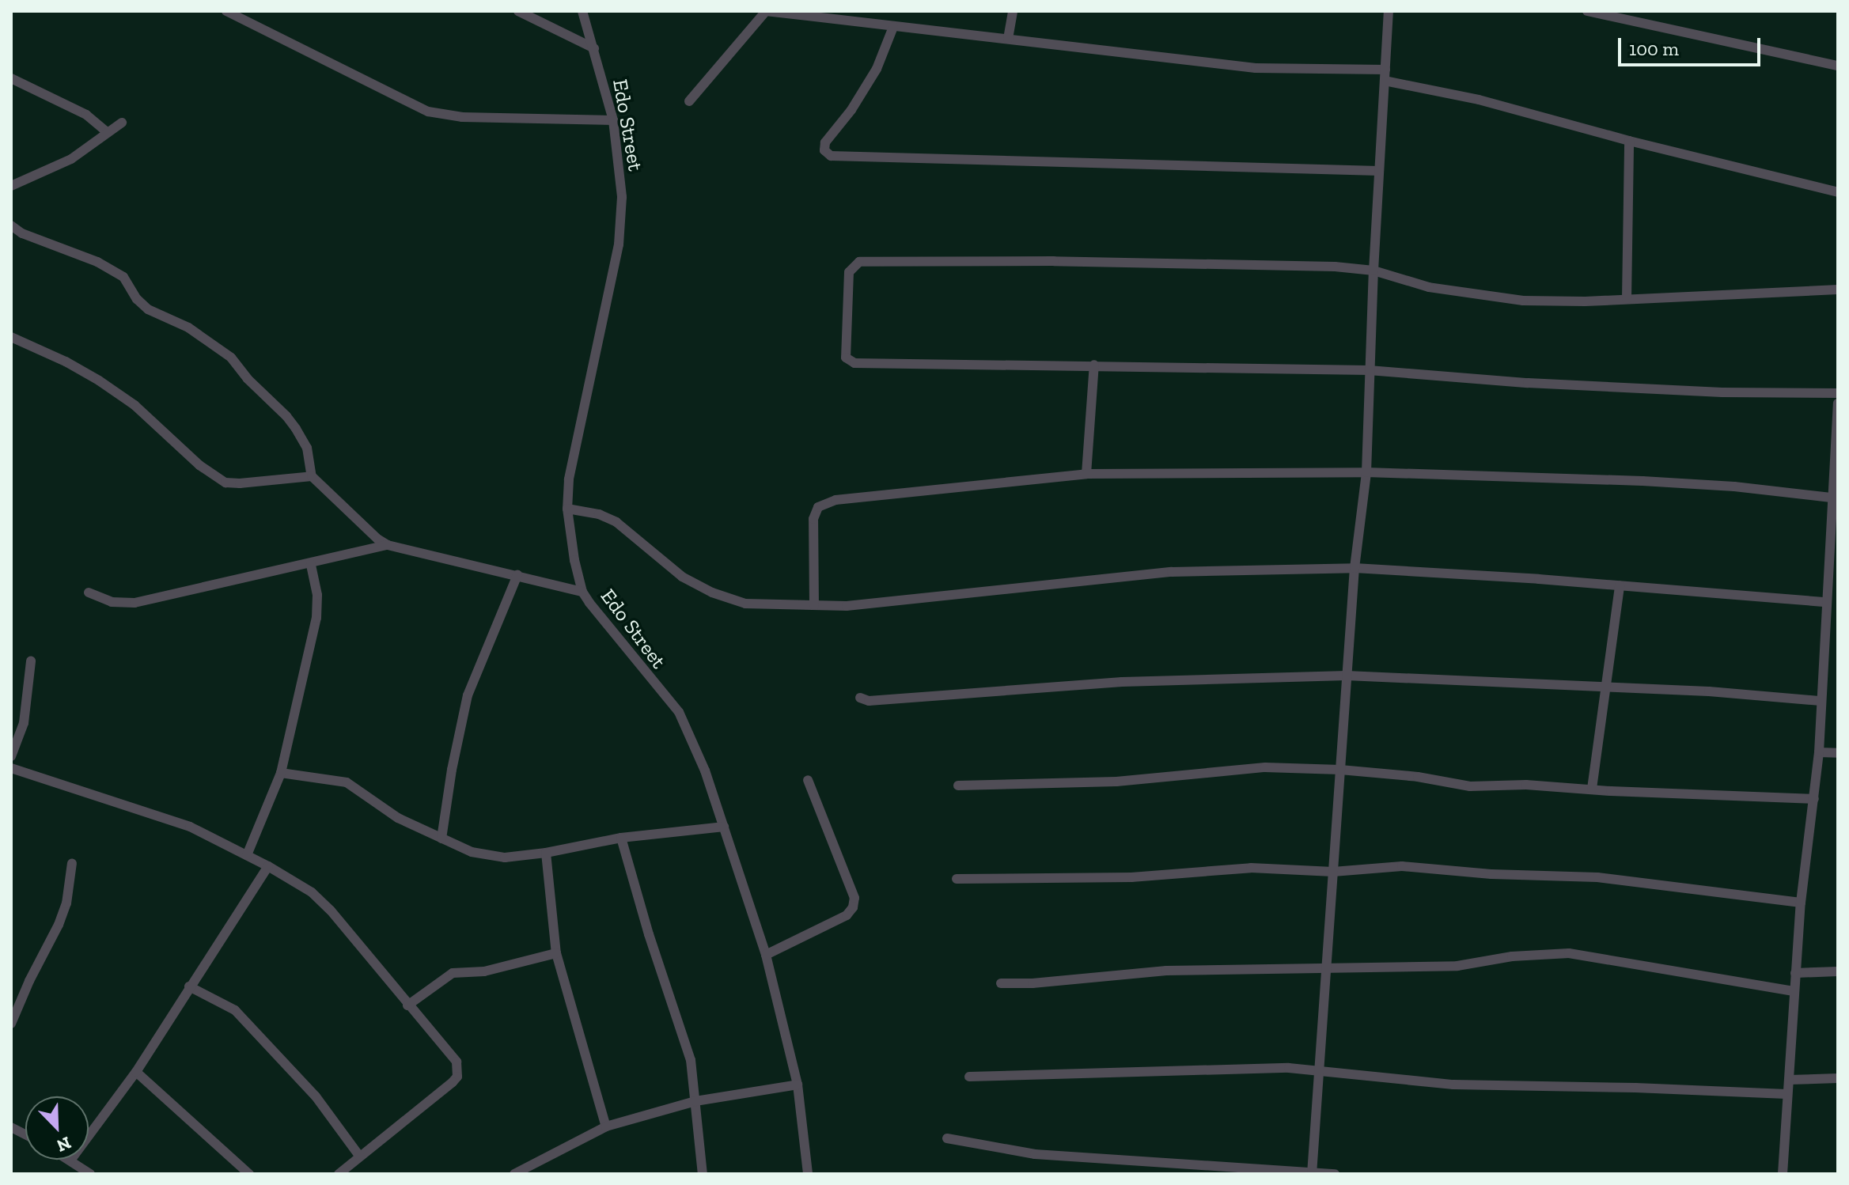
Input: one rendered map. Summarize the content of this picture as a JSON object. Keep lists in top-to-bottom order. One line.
{"streets":{"street":["Edo Street"]},"scale_bar":"100 m","north":"bottom right"}
